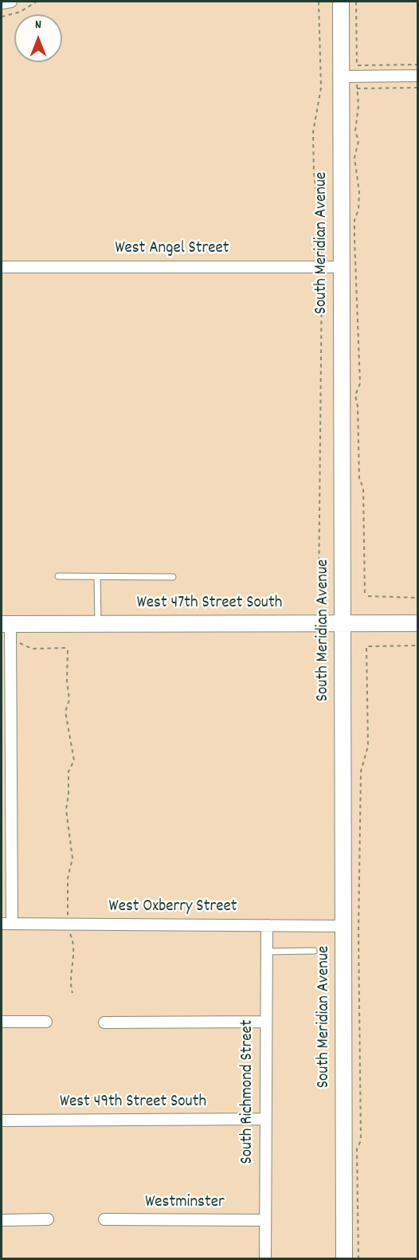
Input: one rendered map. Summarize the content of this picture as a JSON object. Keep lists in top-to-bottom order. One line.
{"streets":{"main road":["South Meridian Avenue","West 47th Street South"],"street":["West Angel Street","West Oxberry Street","South Richmond Street","West 49th Street South","Westminster"]},"crossings":[["South Meridian Avenue","West Angel Street"],["South Meridian Avenue","West 47th Street South"],["South Meridian Avenue","West Oxberry Street"],["West Oxberry Street","South Richmond Street"],["South Richmond Street","West 49th Street South"],["South Richmond Street","Westminster"]],"north":"top"}
